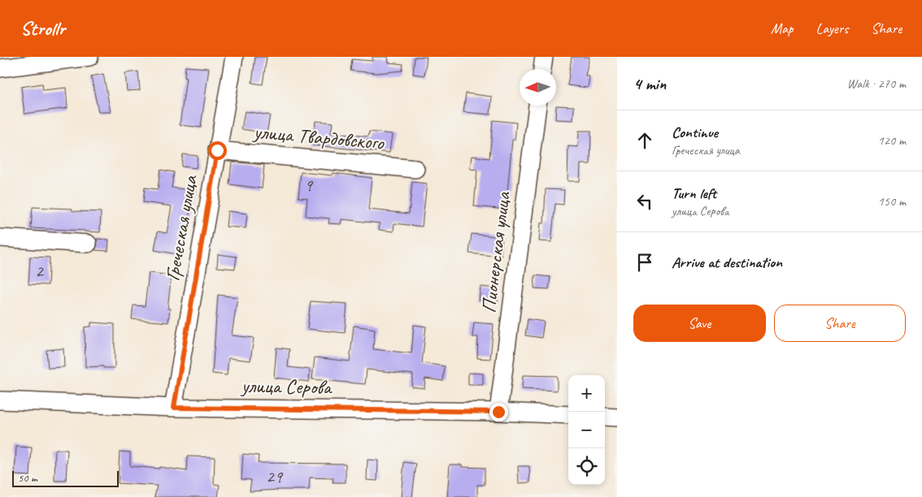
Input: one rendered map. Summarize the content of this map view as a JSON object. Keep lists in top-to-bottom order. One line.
{"streets":{"street":["улица Твардовского","Греческая улица","Пионерская улица","улица Серова"]},"crossings":[["улица Твардовского","Греческая улица"],["Греческая улица","улица Серова"],["Пионерская улица","улица Серова"]],"house_numbers":["9","2","29"],"scale_bar":"50 m","north":"left","page":{"header":"Strollr","nav":["Map","Layers","Share"],"heading":["4 min","Walk · 270 m"],"list":[["Continue","Греческая улица","120 m"],["Turn left","улица Серова","150 m"],"Arrive at destination"],"buttons":["Save","Share"],"map_buttons":["+","−"],"scale":"50 m"}}
